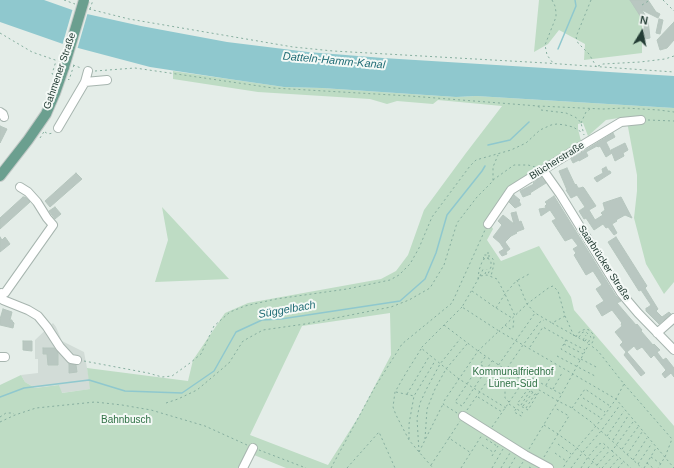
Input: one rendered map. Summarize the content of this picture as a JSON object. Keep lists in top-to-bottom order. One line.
{"streets":{"main road":["Gahmener Straße"],"street":["Blücherstraße","Saarbrücker Straße"]},"crossings":[["Blücherstraße","Saarbrücker Straße"]],"water":["Datteln-Hamm-Kanal","Süggelbach"],"parks":["Kommunalfriedhof Lünen-Süd","Bahnbusch"],"north":"top"}
